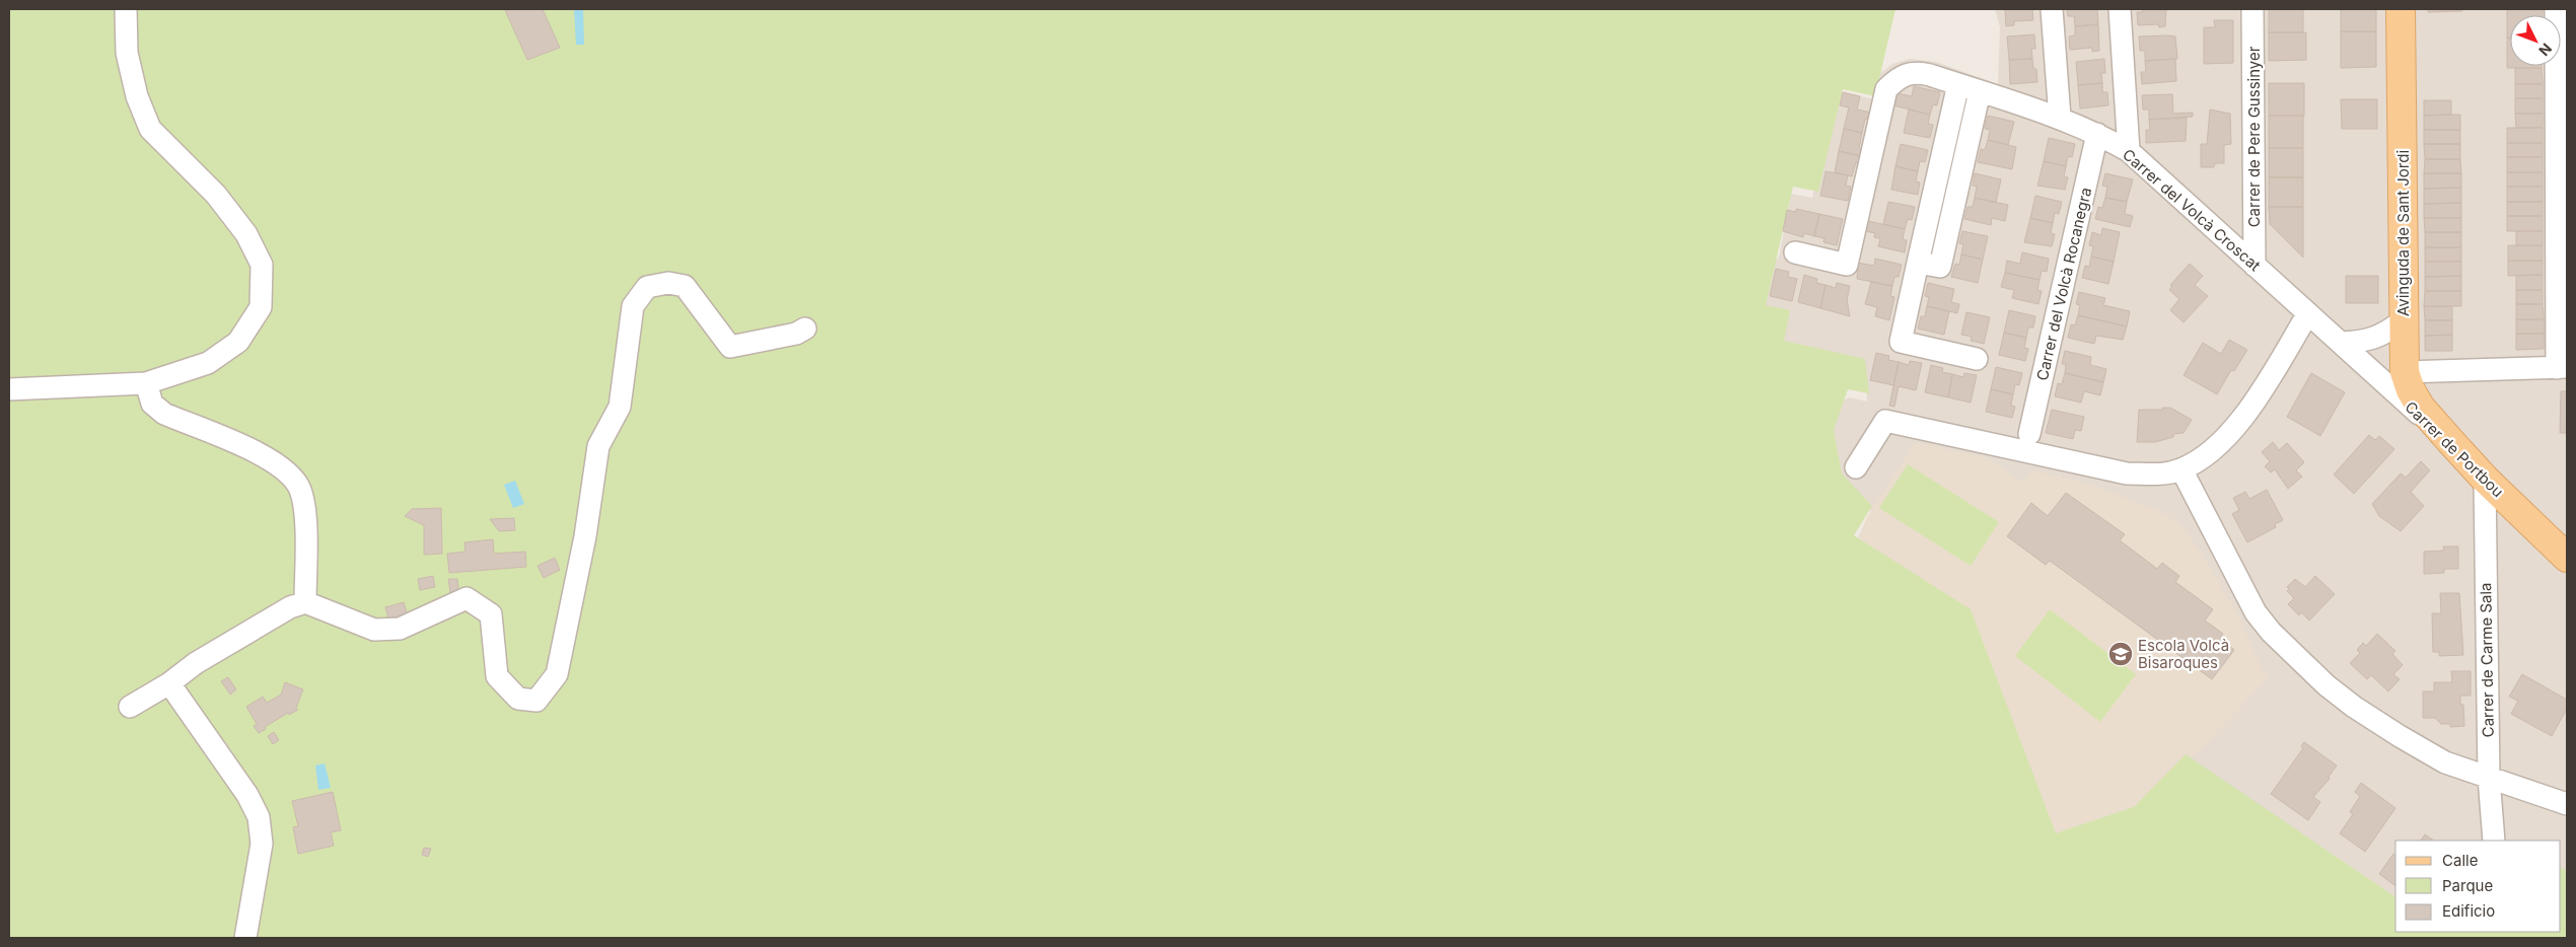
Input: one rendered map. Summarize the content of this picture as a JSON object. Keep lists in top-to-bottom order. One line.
{"streets":{"main road":["Avinguda de Sant Jordi","Carrer de Portbou"],"street":["Carrer de Pere Gussinyer","Carrer del Volcà Croscat","Carrer del Volcà Rocanegra","Carrer de Carme Sala"]},"crossings":[["Carrer de Pere Gussinyer","Carrer del Volcà Croscat"],["Carrer del Volcà Croscat","Carrer del Volcà Rocanegra"],["Carrer del Volcà Croscat","Carrer de Portbou"],["Avinguda de Sant Jordi","Carrer de Portbou"],["Carrer de Portbou","Carrer de Carme Sala"]],"places":{"school or university":["Escola Volcà Bisaroques"]},"legend":["Calle","Parque","Edificio"],"north":"bottom right"}
